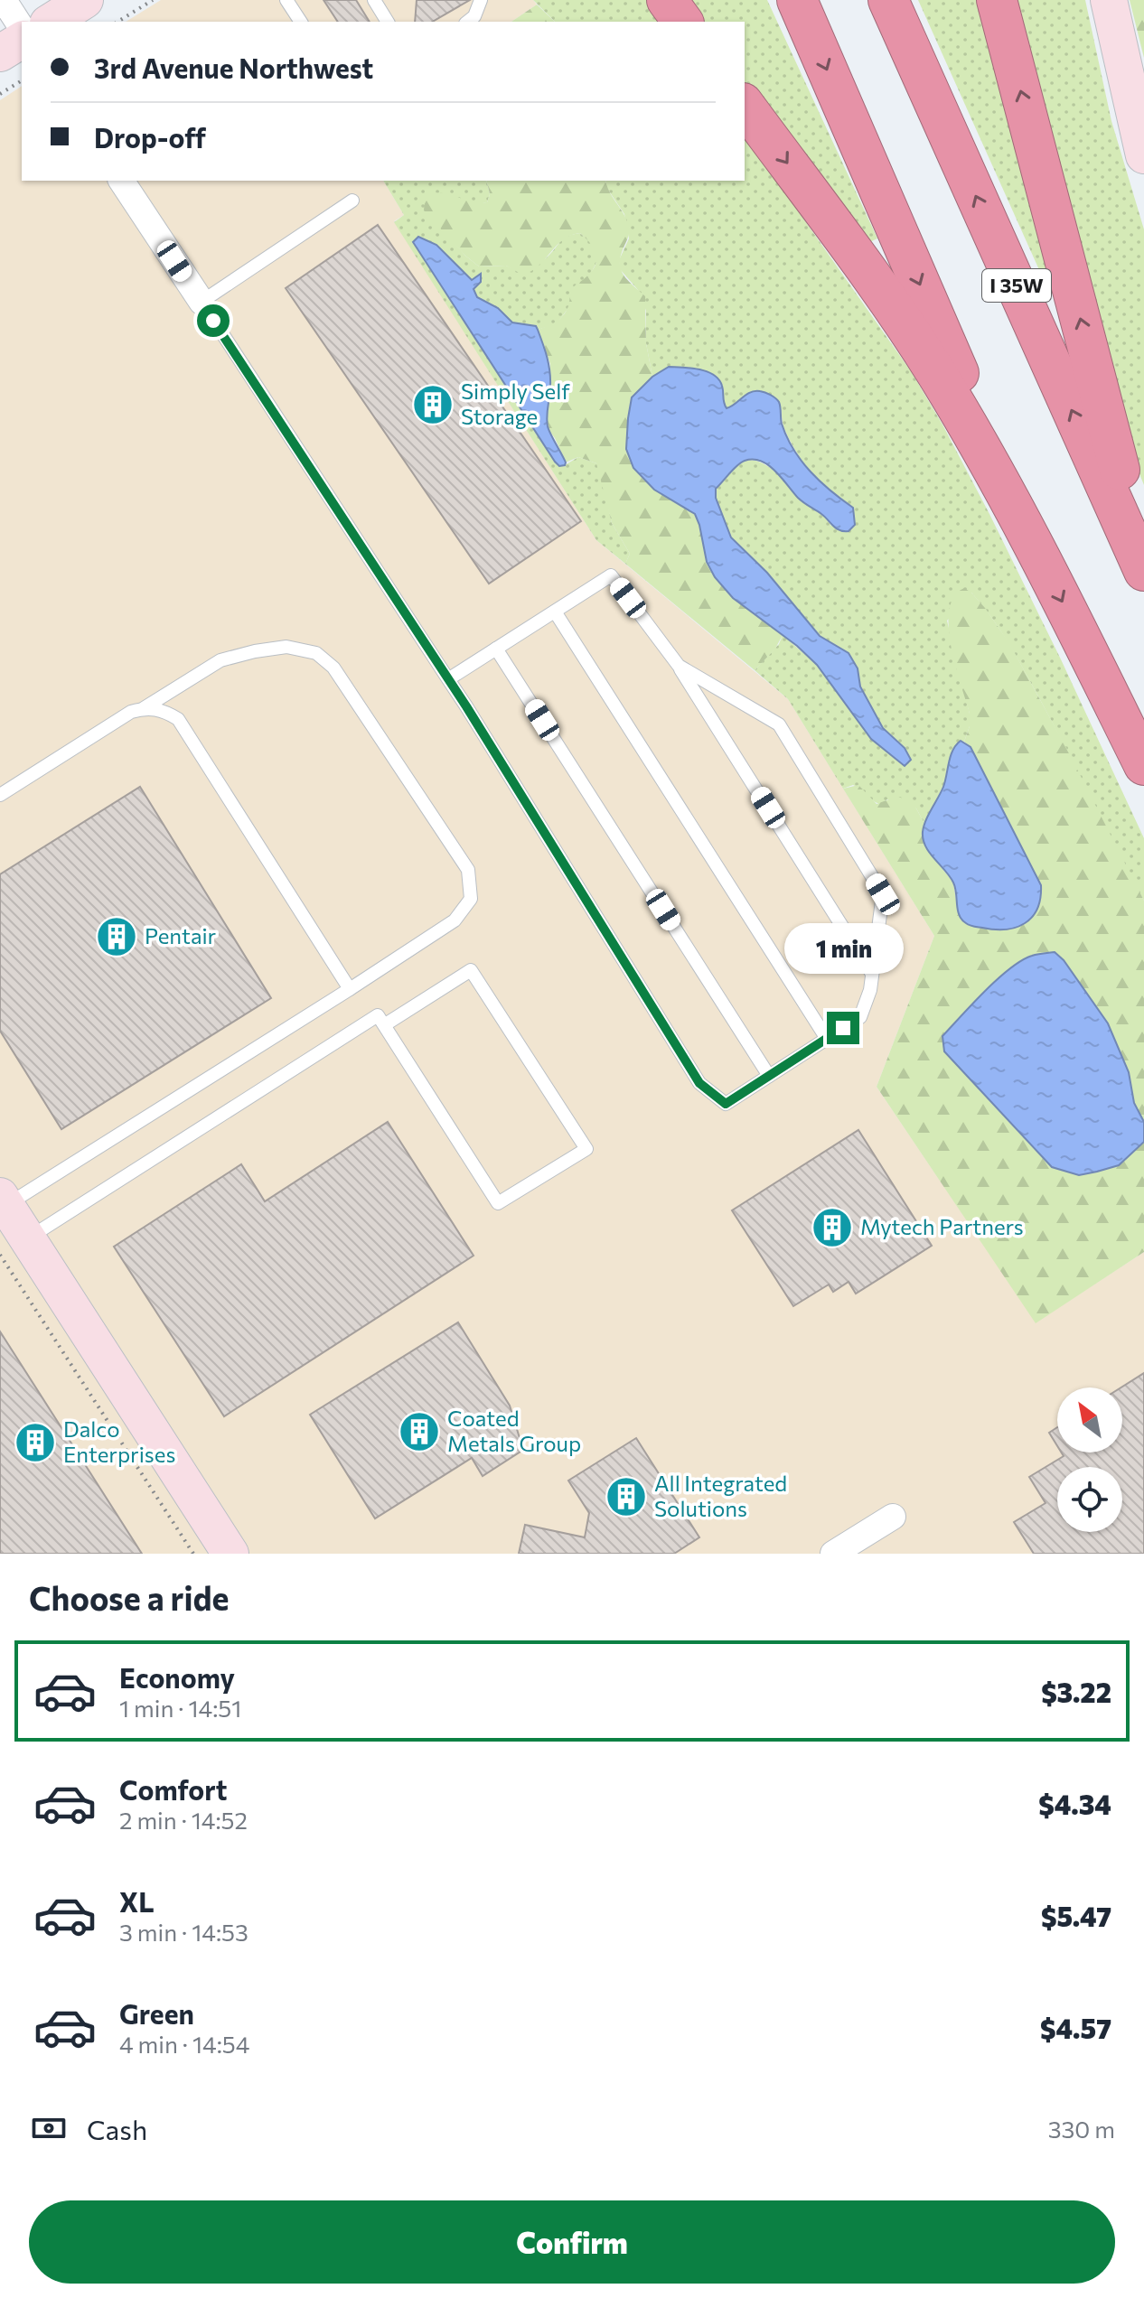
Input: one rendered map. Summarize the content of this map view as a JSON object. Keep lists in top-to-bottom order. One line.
{"streets":{"highway":["I 35W"]},"places":{"building":["Simply Self Storage","Pentair","Mytech Partners","Coated Metals Group","Dalco Enterprises","All Integrated Solutions"]},"north":"top left","page":{"banner":["3rd Avenue Northwest","Drop-off"],"bubble":"1 min","heading":"Choose a ride","list":[{"name":"Economy","note":"1 min · 14:51","value":"$3.22"},{"name":"Comfort","note":"2 min · 14:52","value":"$4.34"},{"name":"XL","note":"3 min · 14:53","value":"$5.47"},{"name":"Green","note":"4 min · 14:54","value":"$4.57"}],"pay":["Cash","330 m"],"buttons":"Confirm"}}
